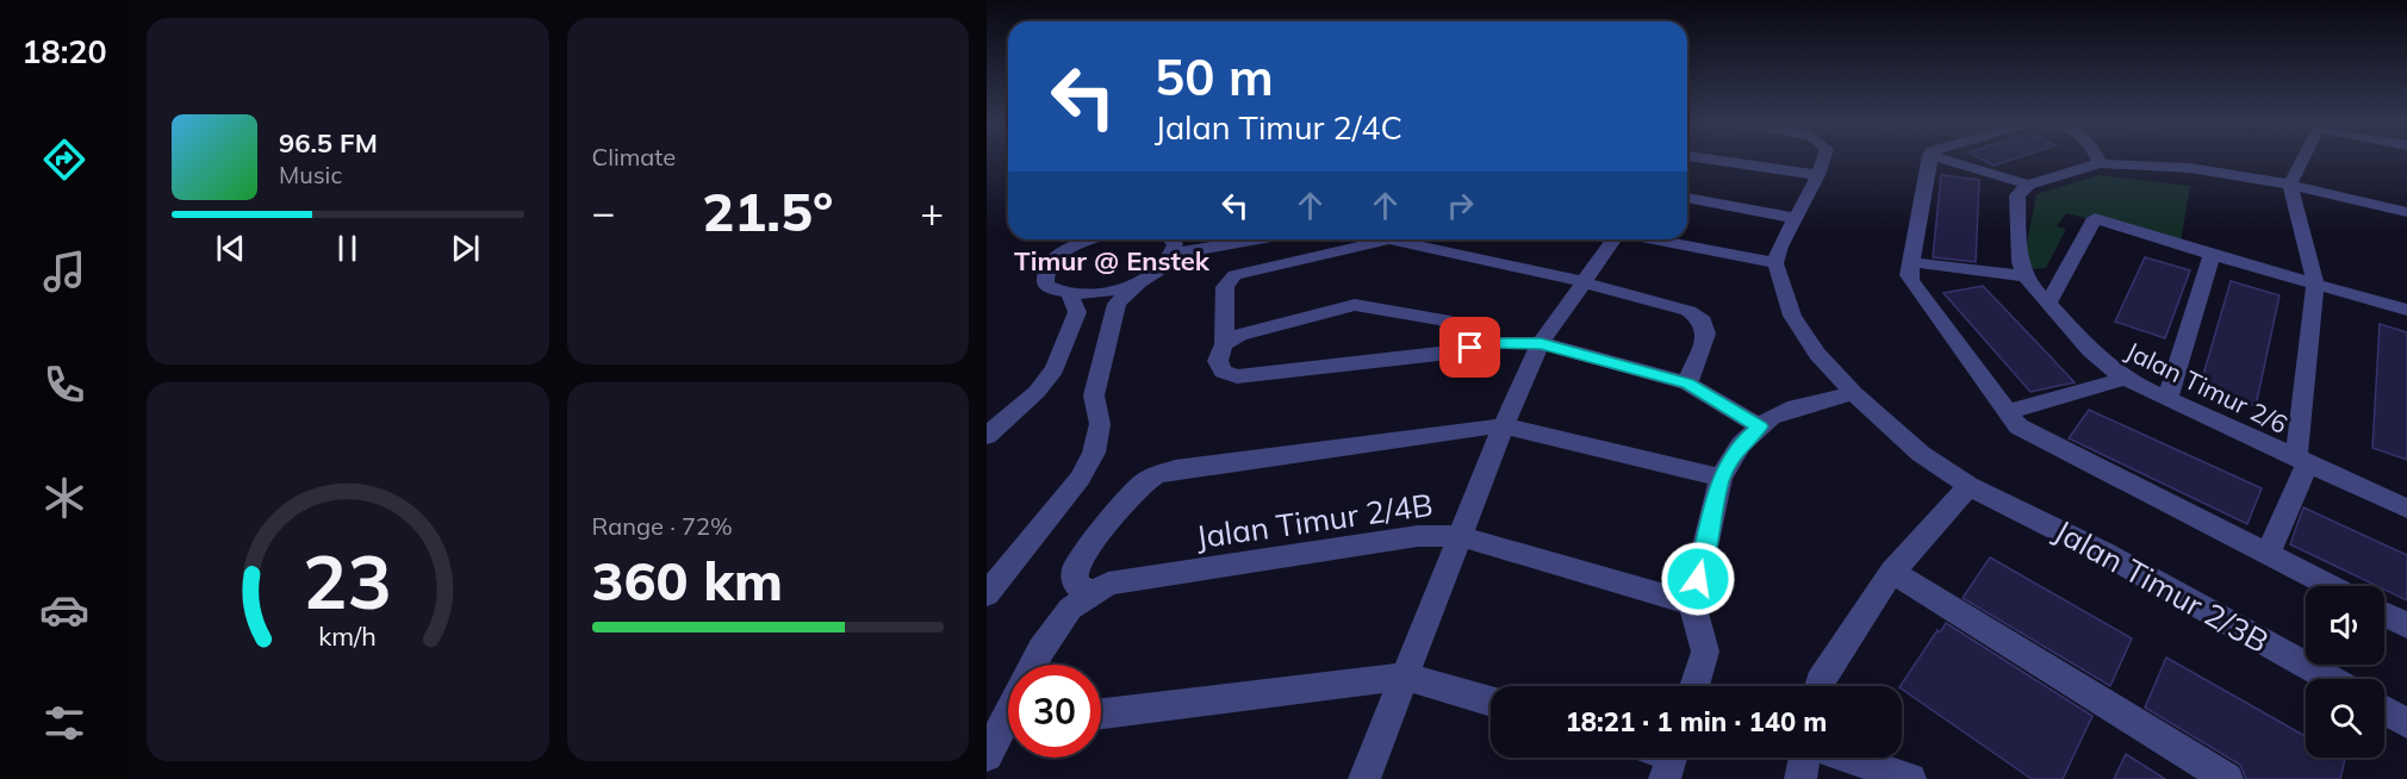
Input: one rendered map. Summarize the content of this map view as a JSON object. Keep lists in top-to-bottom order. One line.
{"streets":{"street":["Jalan Timur 2/6","Jalan Timur 2/4B","Jalan Timur 2/3B"]},"districts":["Timur @ Enstek"],"page":{"tabs":"18:20","tile":["Climate",["Range · 72%","360 km"]],"turn":["50 m","Jalan Timur 2/4C"],"song":["96.5 FM","Music"],"heat":["−","21.5°","+"],"limit":"30","trip":"18:21 · 1 min · 140 m","gauge":["23","km/h"]}}
